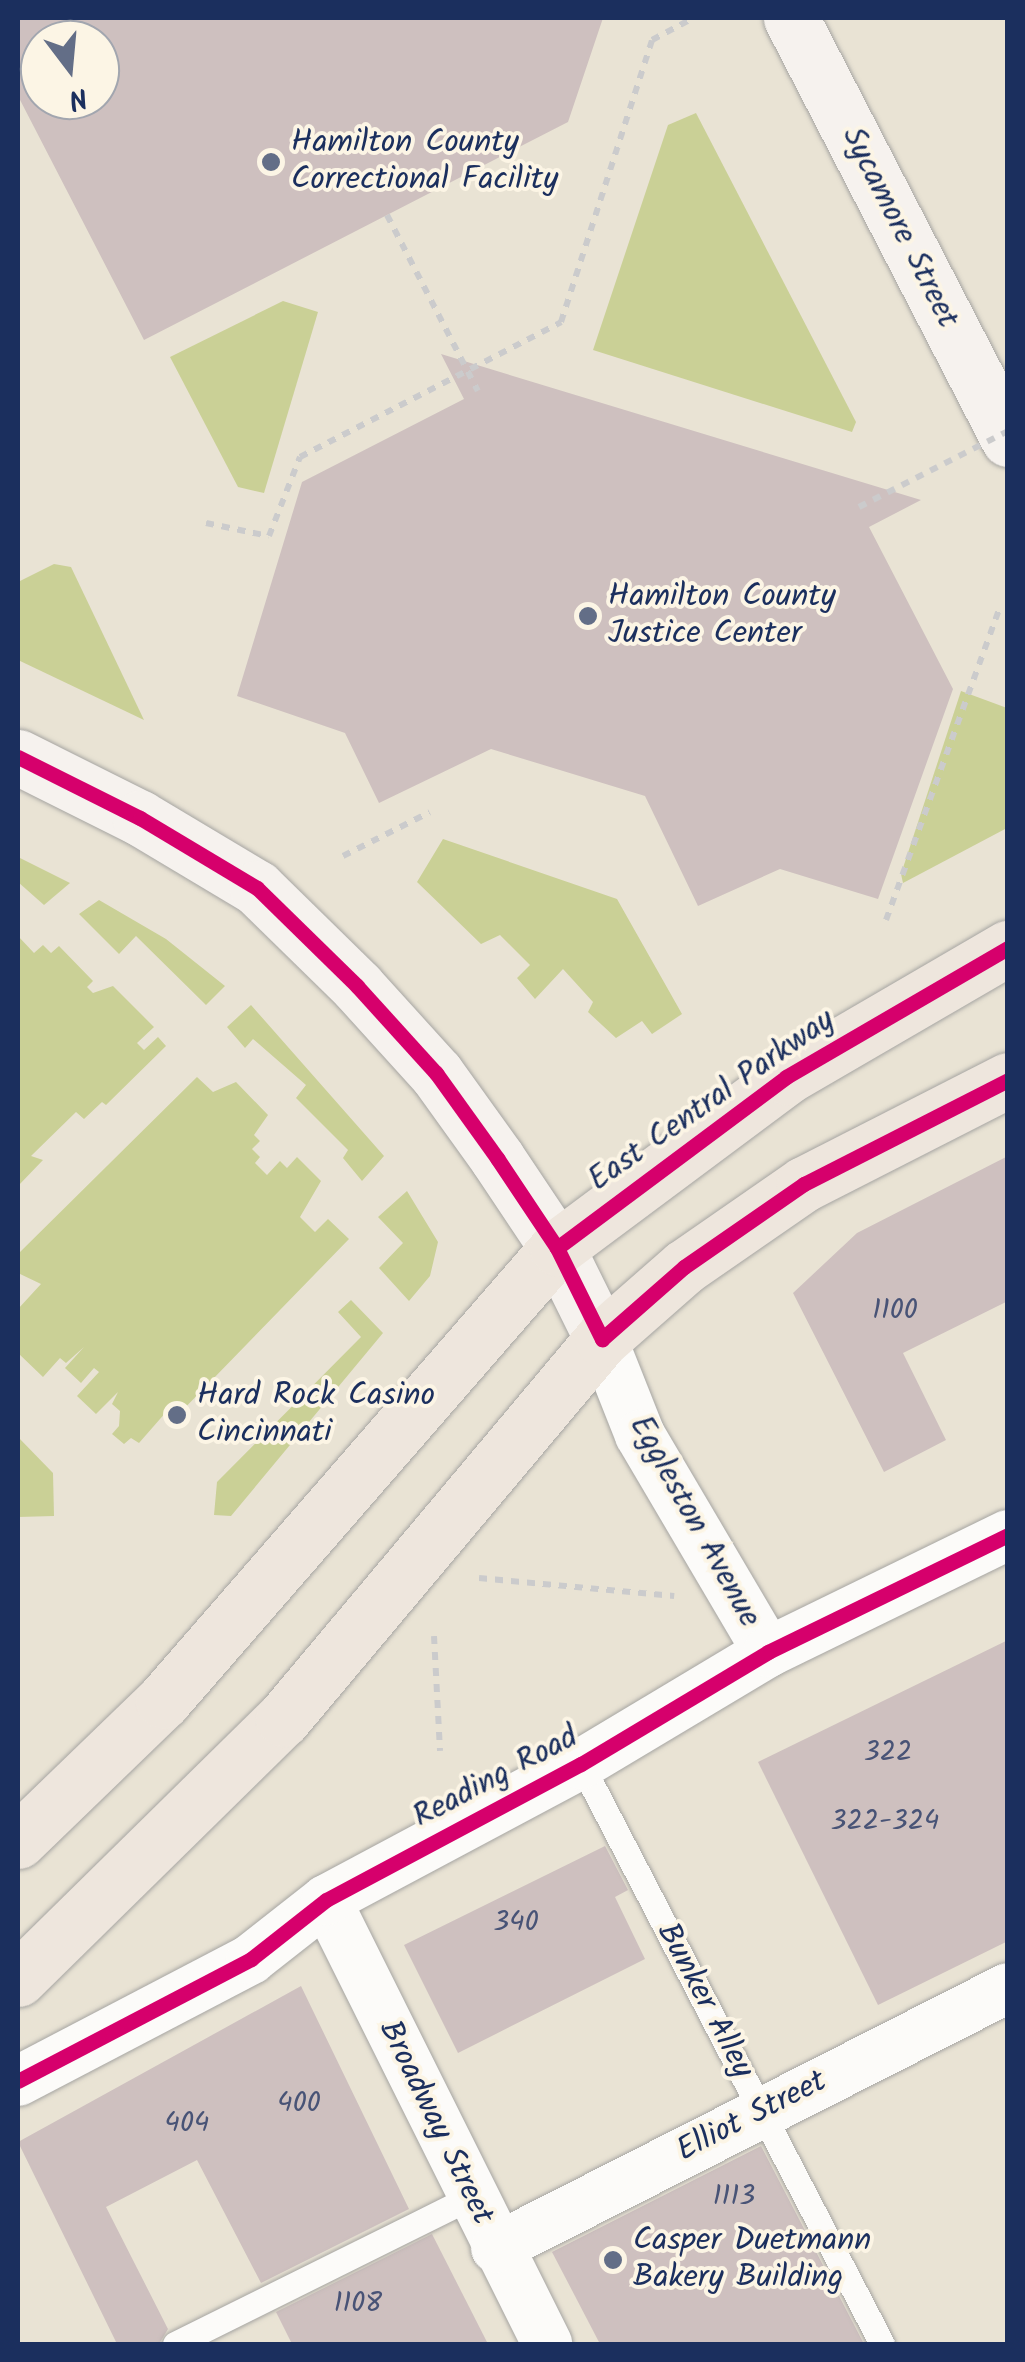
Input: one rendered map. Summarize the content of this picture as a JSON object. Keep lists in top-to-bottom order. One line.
{"streets":{"main road":["Sycamore Street","East Central Parkway","Eggleston Avenue"],"street":["Reading Road","Elliot Street","Broadway Street"],"lane":["Bunker Alley"]},"crossings":[["East Central Parkway","Eggleston Avenue"],["Eggleston Avenue","Reading Road"],["Reading Road","Bunker Alley"],["Reading Road","Broadway Street"],["Bunker Alley","Elliot Street"],["Elliot Street","Broadway Street"]],"places":["Hamilton County Correctional Facility","Hamilton County Justice Center","Hard Rock Casino Cincinnati","Casper Duetmann Bakery Building"],"house_numbers":["1100","322","322-324","340","400","404","1113","1108"],"north":"bottom"}
